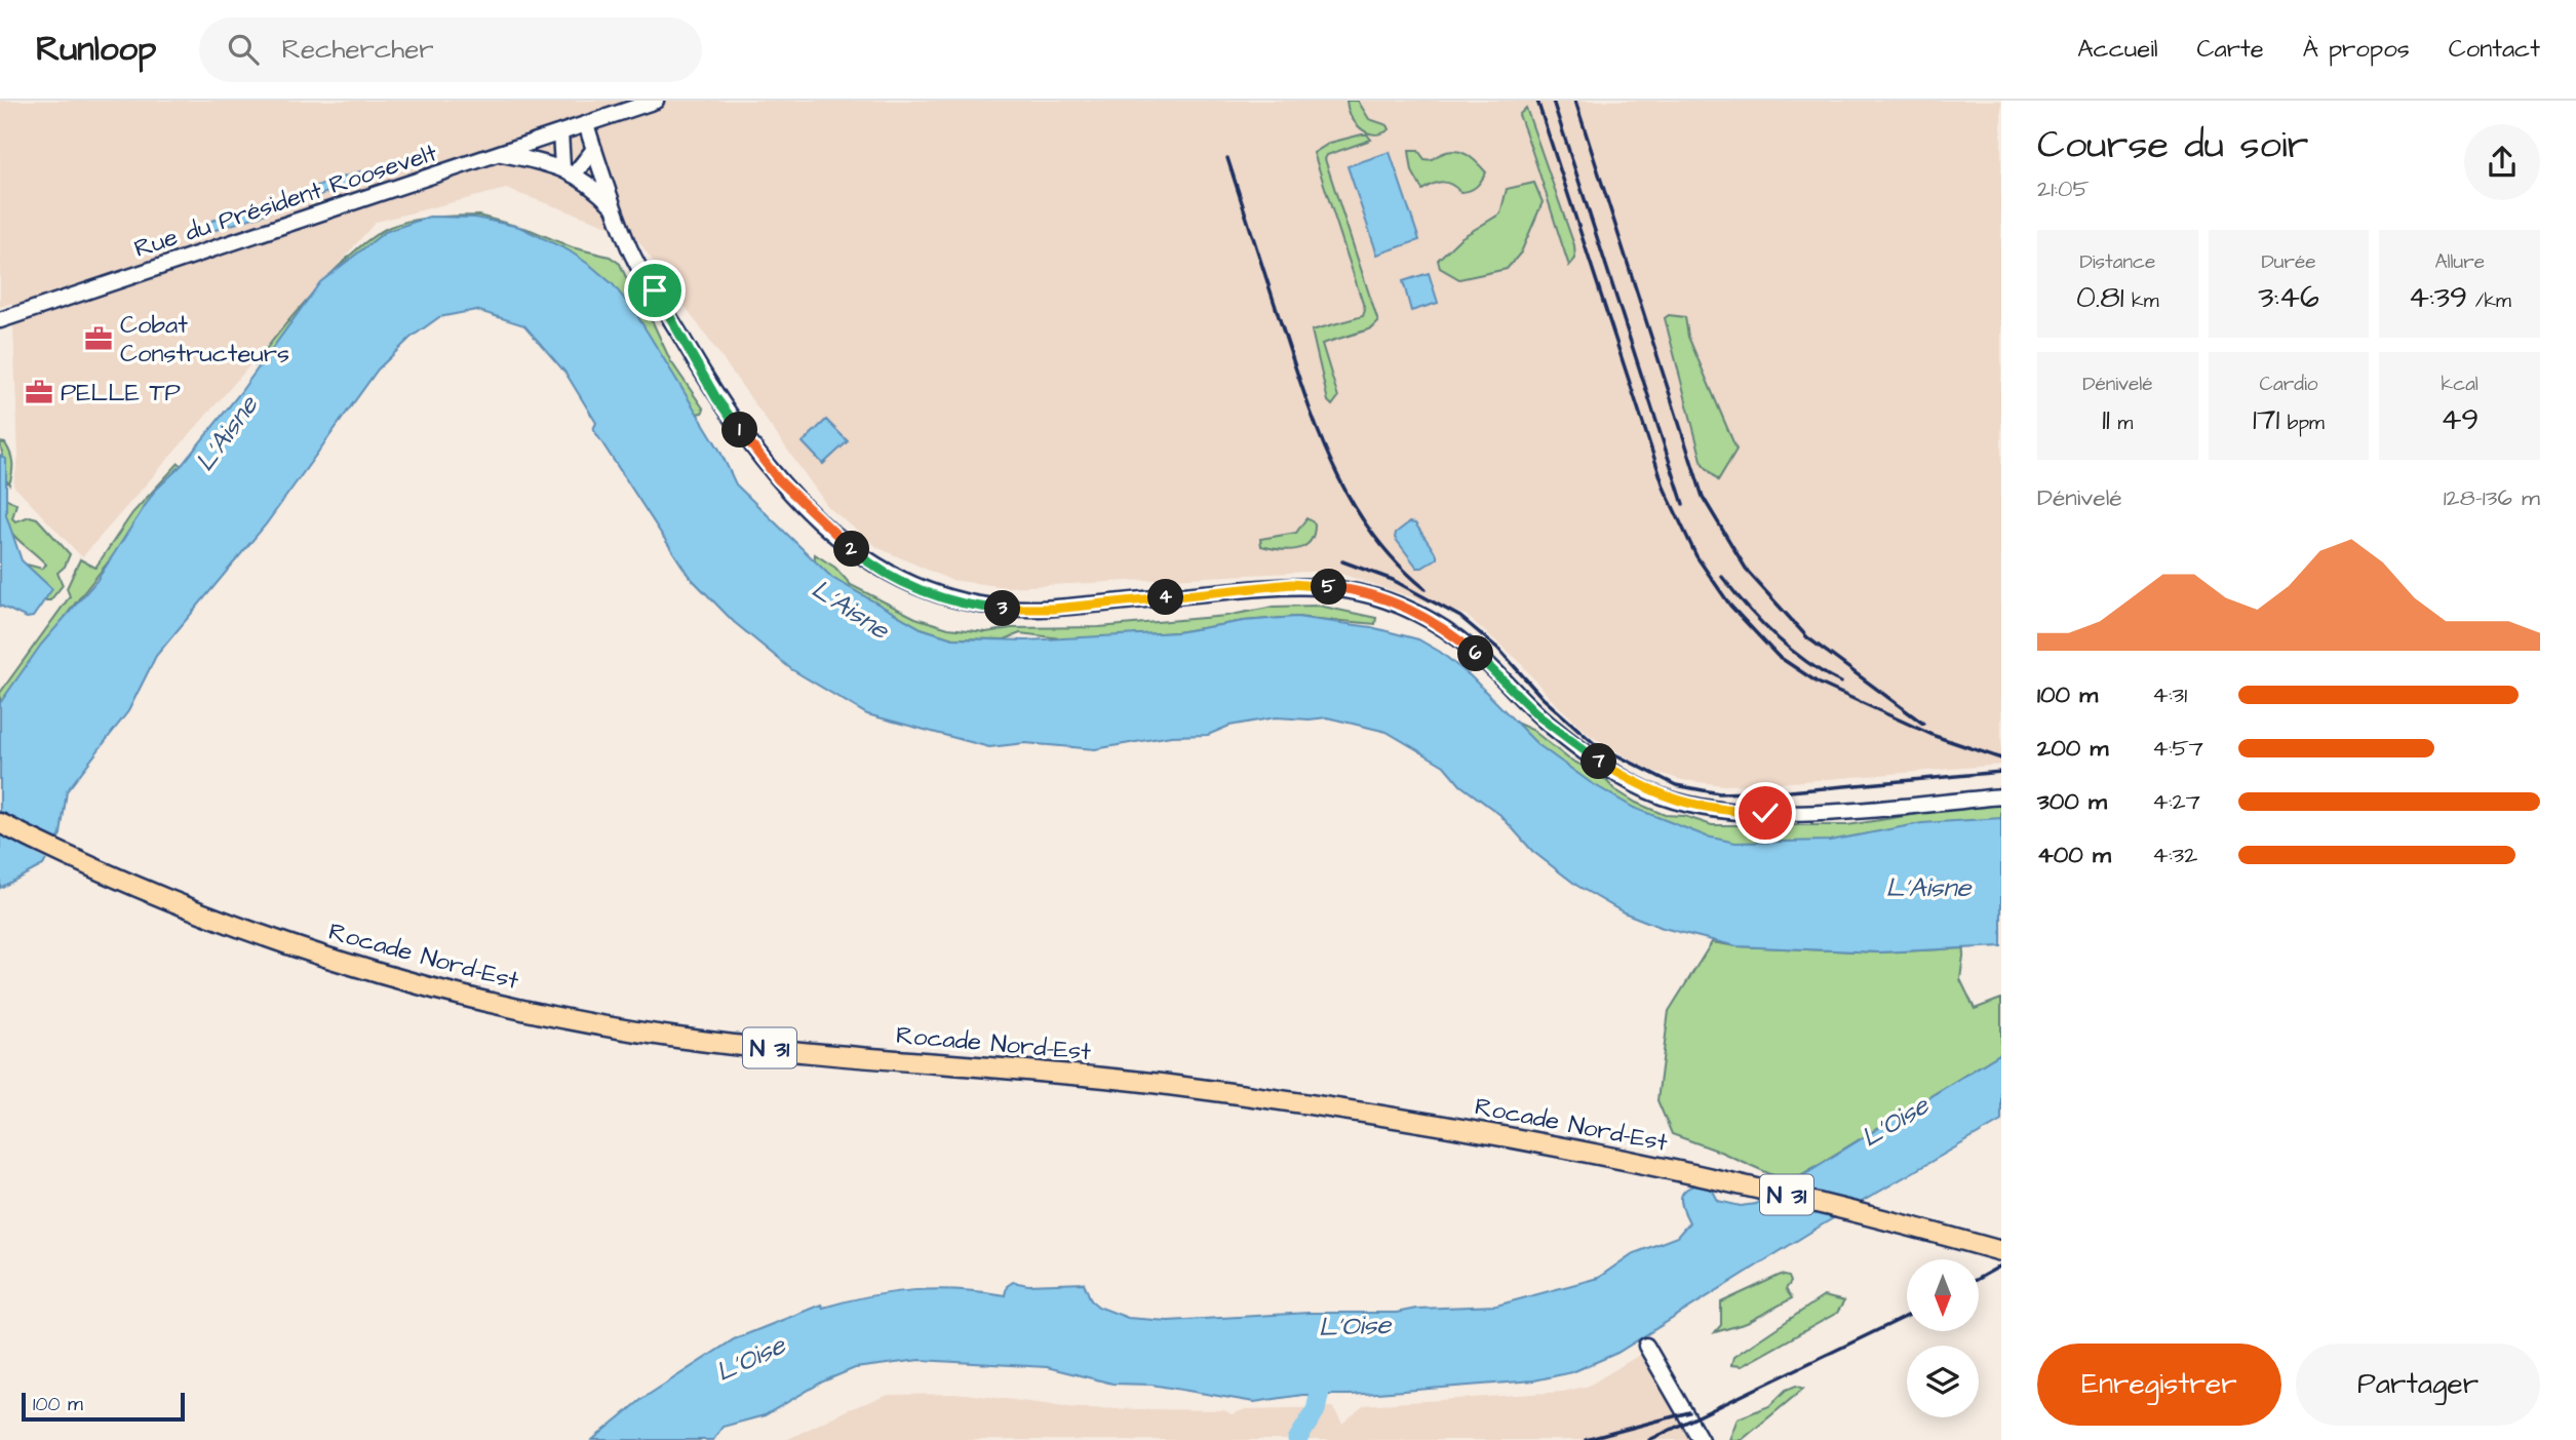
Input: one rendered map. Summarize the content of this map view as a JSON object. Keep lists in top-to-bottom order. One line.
{"streets":{"main road":["Rocade Nord-Est","N 31"],"street":["Rue du Président Roosevelt"]},"water":["L'Aisne","L'Oise"],"places":{"office":["Cobat Constructeurs","PELLE TP"]},"scale_bar":"100 m","north":"bottom","page":{"header":"Runloop","search":"Rechercher","nav":["Accueil","Carte","À propos","Contact"],"heading":["Course du soir","21:05"],"stats":[["Distance","0.81 km"],["Durée","3:46"],["Allure","4:39 /km"],["Dénivelé","11 m"],["Cardio","171 bpm"],["kcal","49"]],"pins":["1","2","5","4","3","6","7"],"chart":["Dénivelé","128–136 m"],"list":[{"name":"100 m","note":"4:31"},{"name":"200 m","note":"4:57"},{"name":"300 m","note":"4:27"},{"name":"400 m","note":"4:32"}],"buttons":["Enregistrer","Partager"],"scale":"100 m"}}
